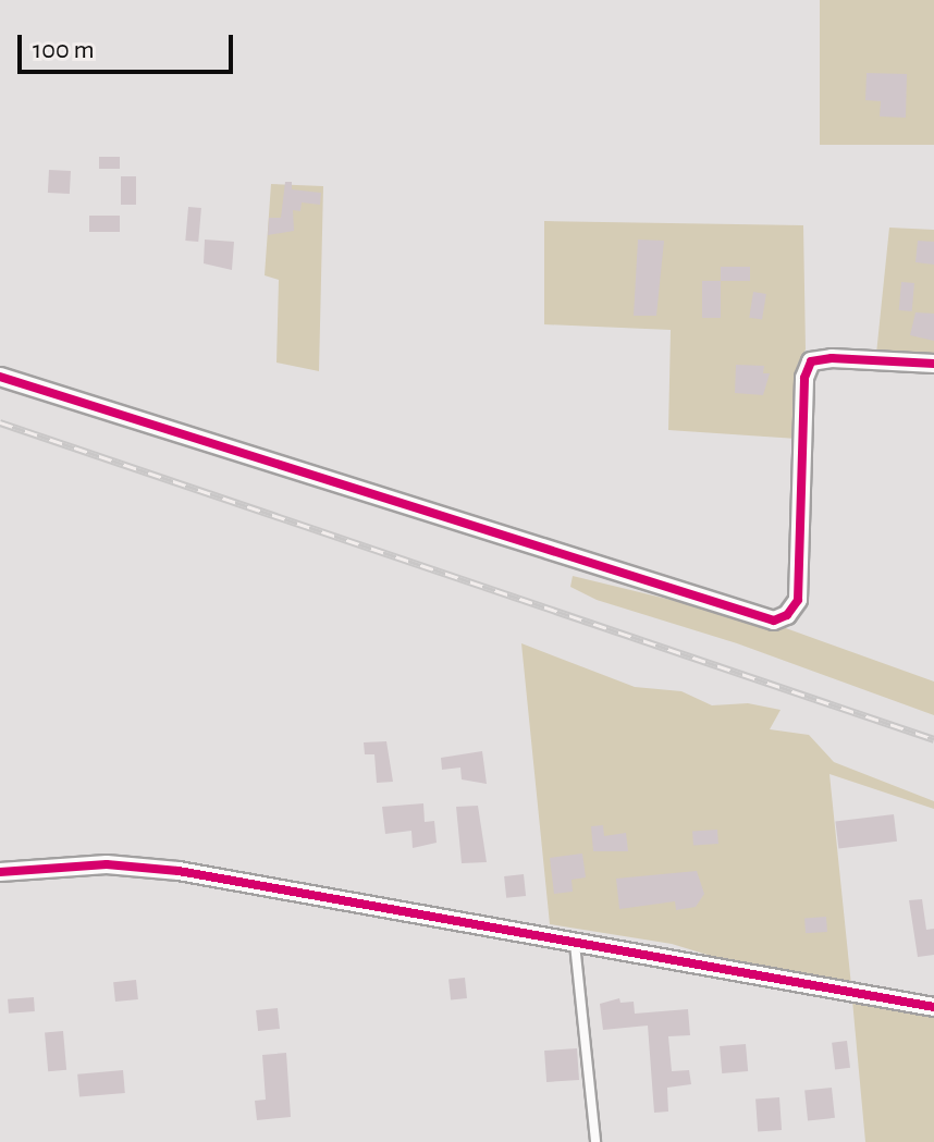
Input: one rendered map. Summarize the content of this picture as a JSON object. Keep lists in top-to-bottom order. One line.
{"scale_bar":"100 m"}
